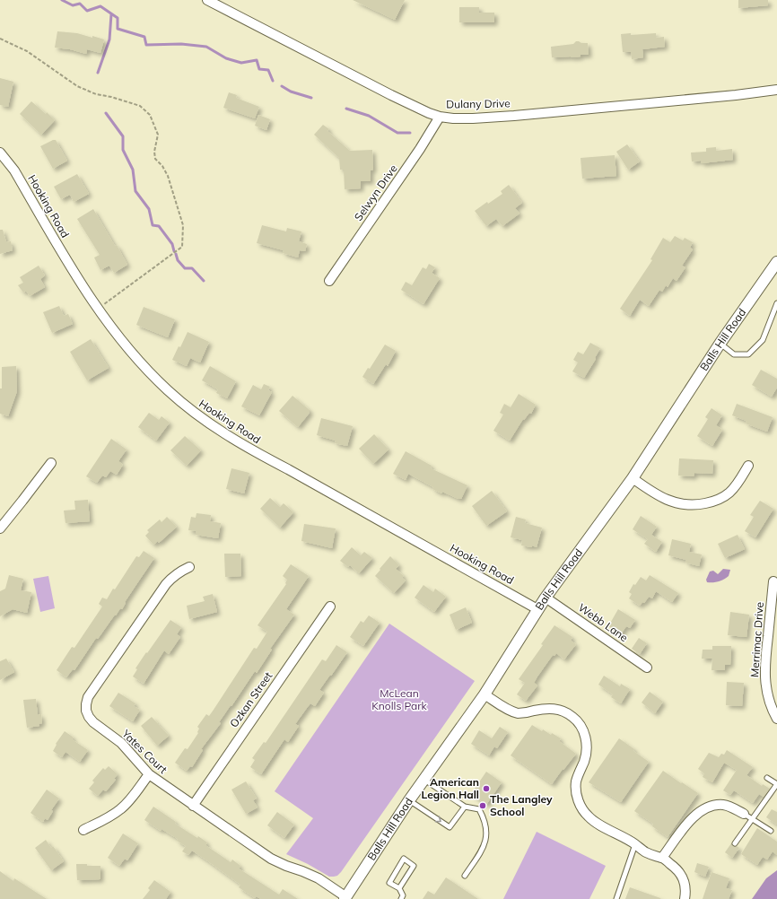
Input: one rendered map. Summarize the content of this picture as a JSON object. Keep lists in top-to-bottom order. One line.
{"streets":{"street":["Dulany Drive","Selwyn Drive","Hooking Road","Balls Hill Road","Webb Lane","Merrimac Drive","Ozkan Street","Yates Court"]},"crossings":[["Dulany Drive","Selwyn Drive"],["Hooking Road","Balls Hill Road"],["Balls Hill Road","Webb Lane"],["Balls Hill Road","Yates Court"],["Ozkan Street","Yates Court"]],"parks":["McLean Knolls Park"],"places":["American Legion Hall","The Langley School"]}
